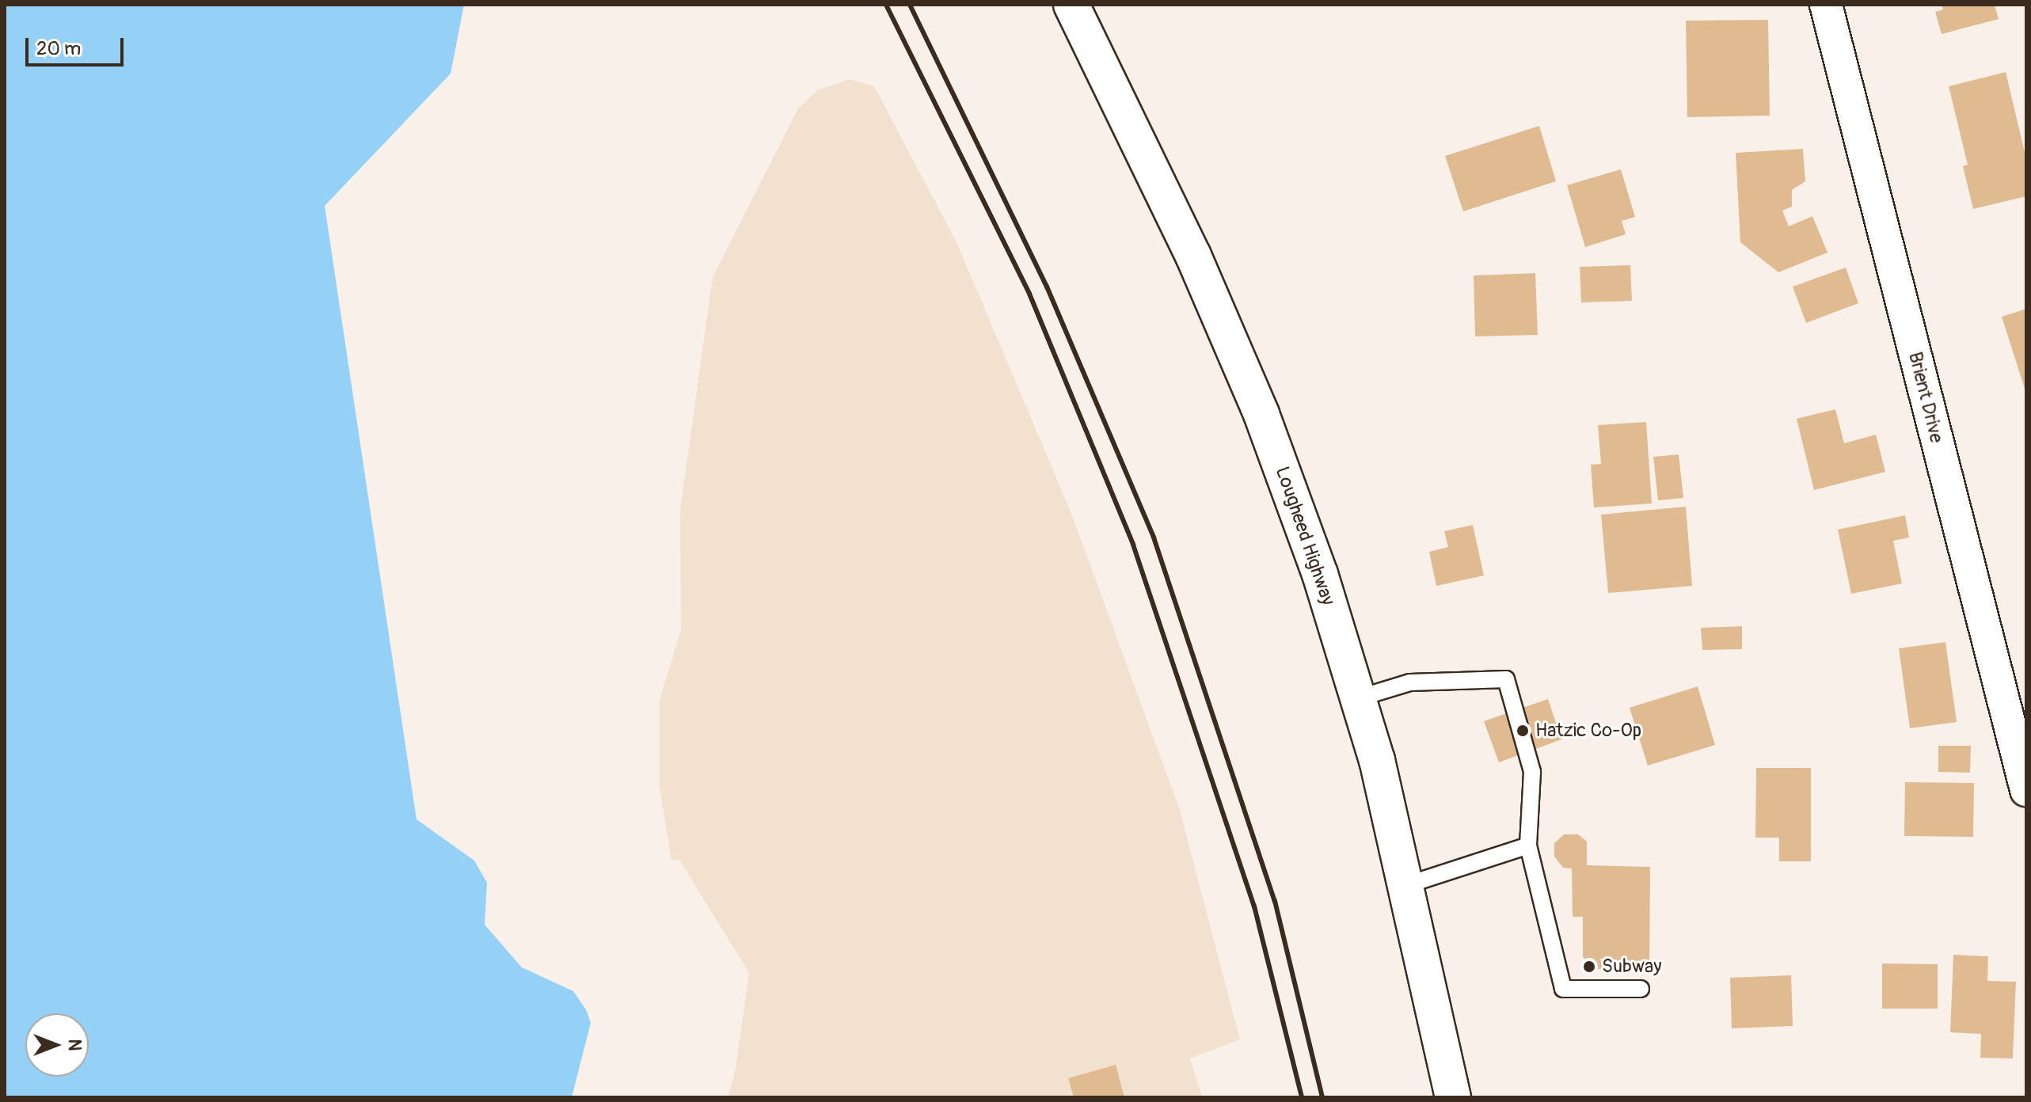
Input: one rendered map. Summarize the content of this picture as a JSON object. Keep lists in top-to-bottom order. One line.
{"streets":{"main road":["Lougheed Highway"],"street":["Brient Drive"]},"places":["Hatzic Co-Op","Subway"],"scale_bar":"20 m","north":"right"}
